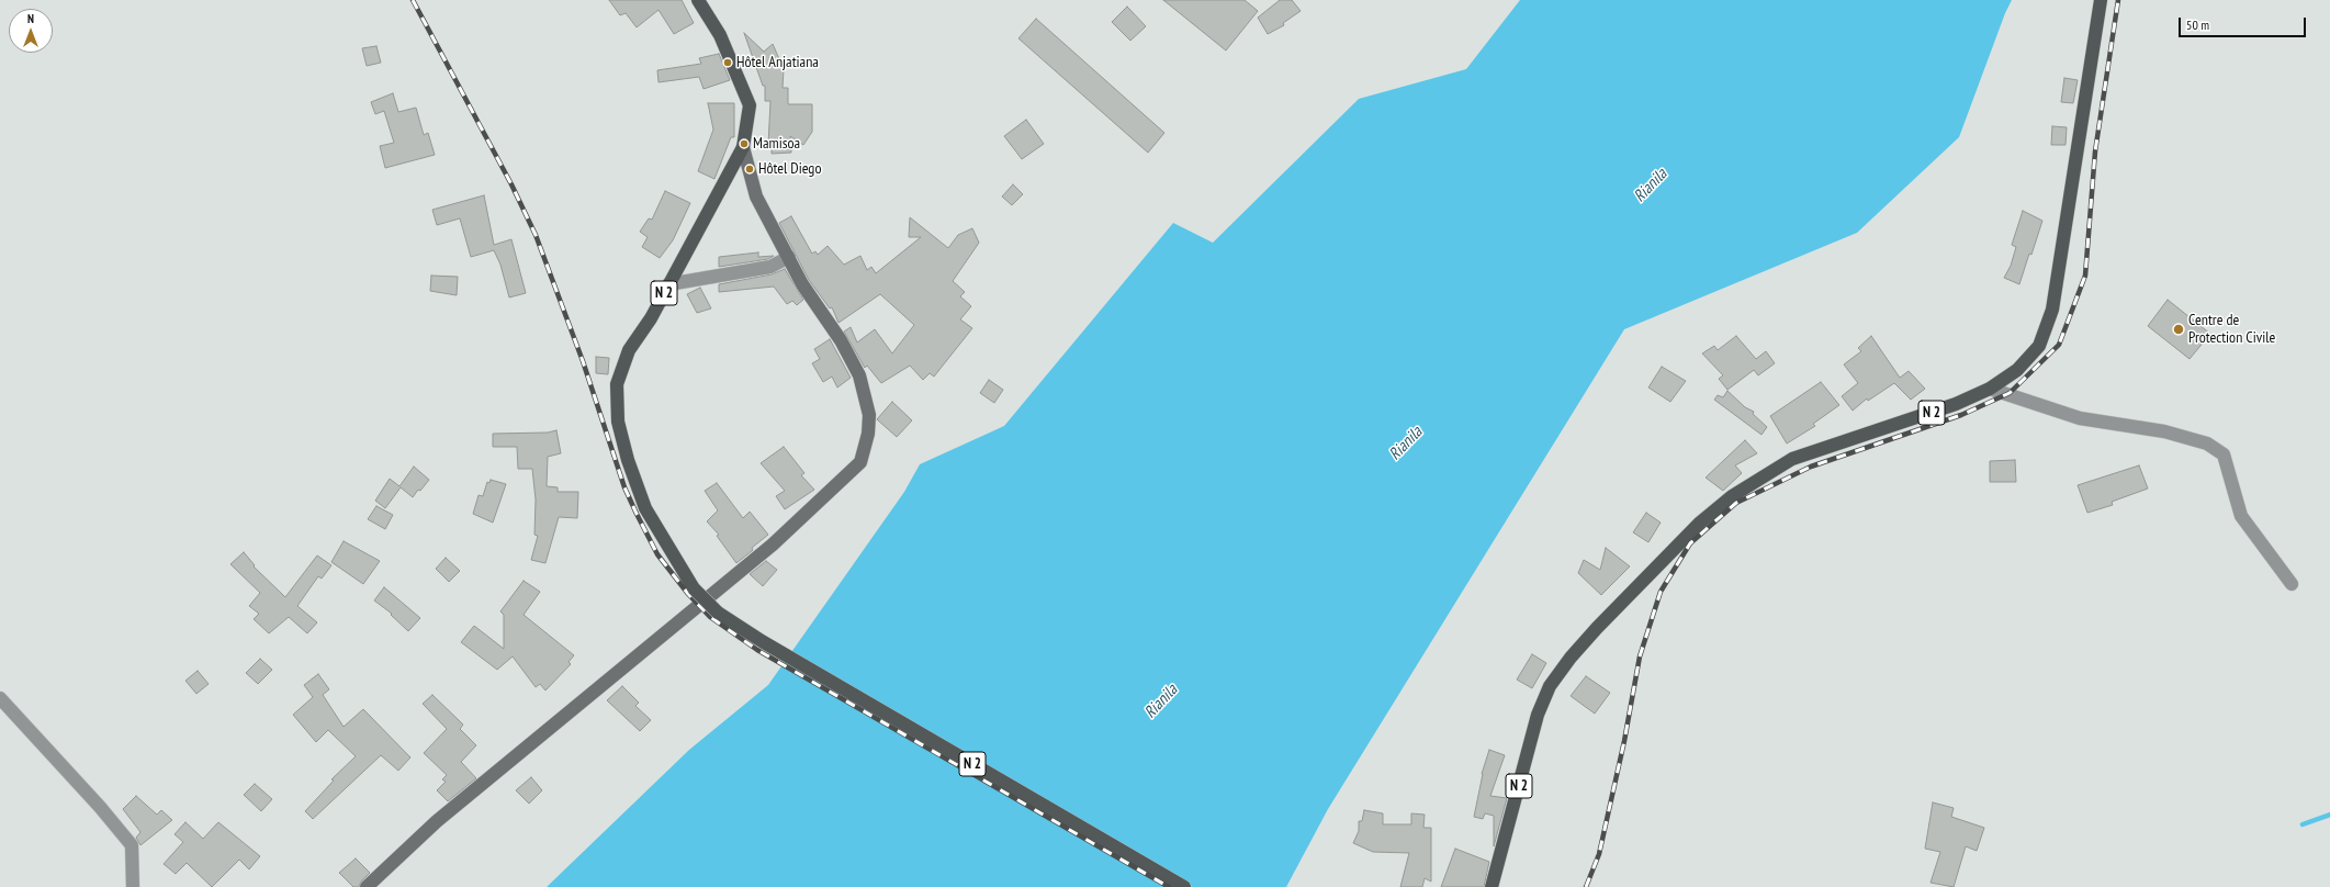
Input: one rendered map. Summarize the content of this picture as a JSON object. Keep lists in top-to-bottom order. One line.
{"streets":{"main road":["N 2"]},"water":["Rianila"],"places":["Hôtel Anjatiana","Mamisoa","Hôtel Diego","Centre de Protection Civile"],"scale_bar":"50 m","north":"top"}
